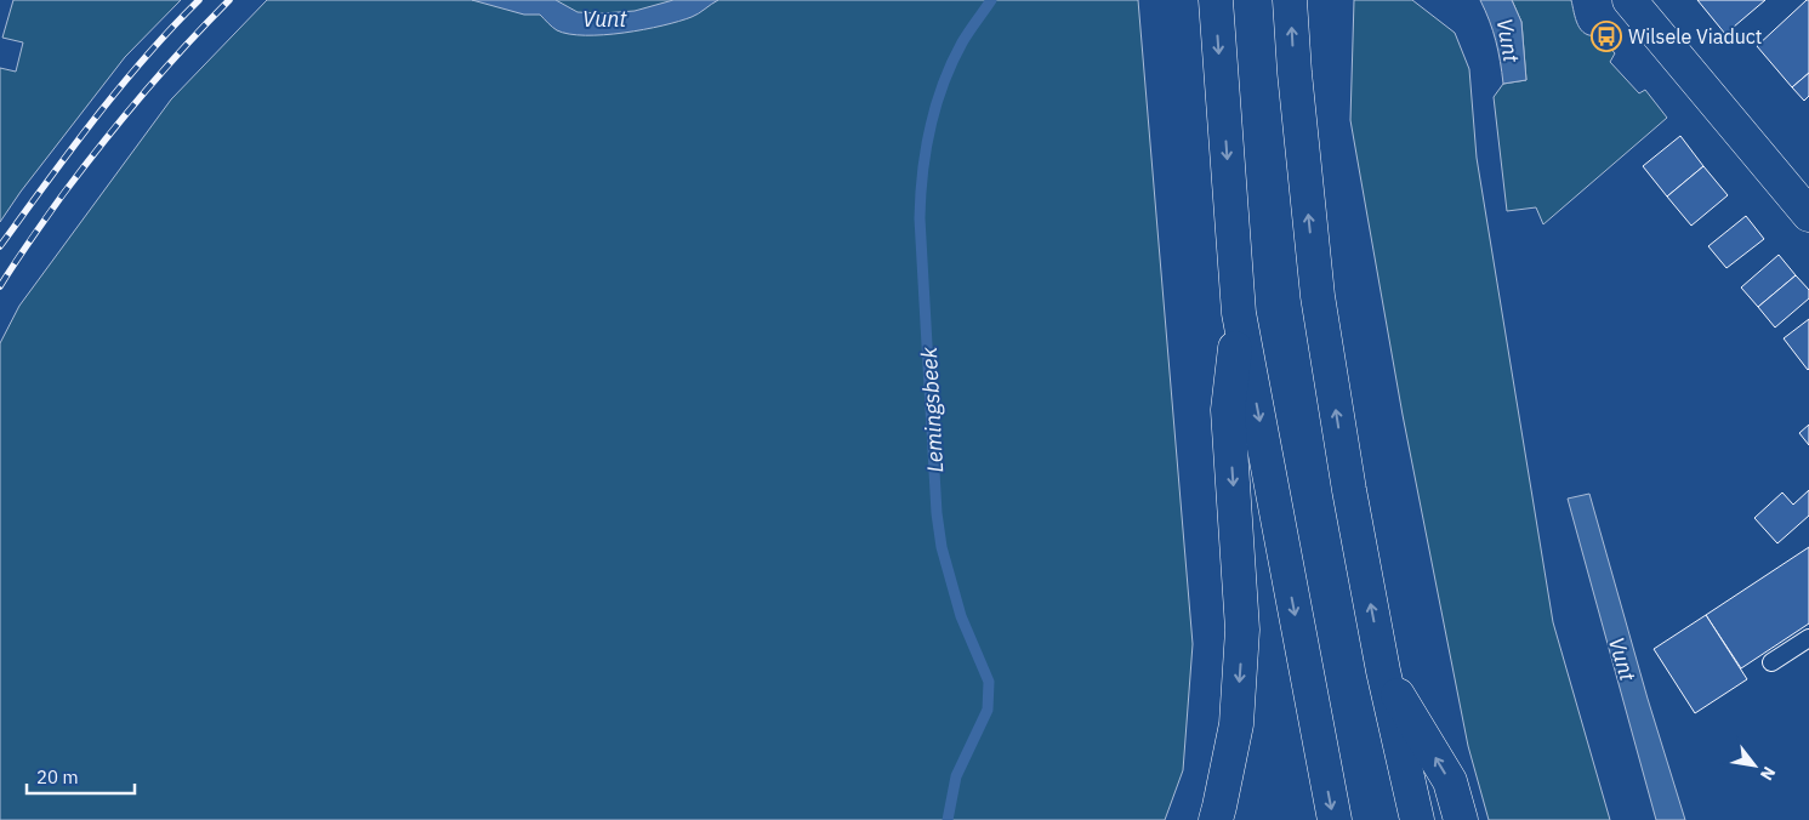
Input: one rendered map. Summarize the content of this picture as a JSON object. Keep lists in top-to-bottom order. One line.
{"water":["Vunt","Lemingsbeek"],"places":{"bus stop":["Wilsele Viaduct"]},"scale_bar":"20 m","north":"bottom right"}
